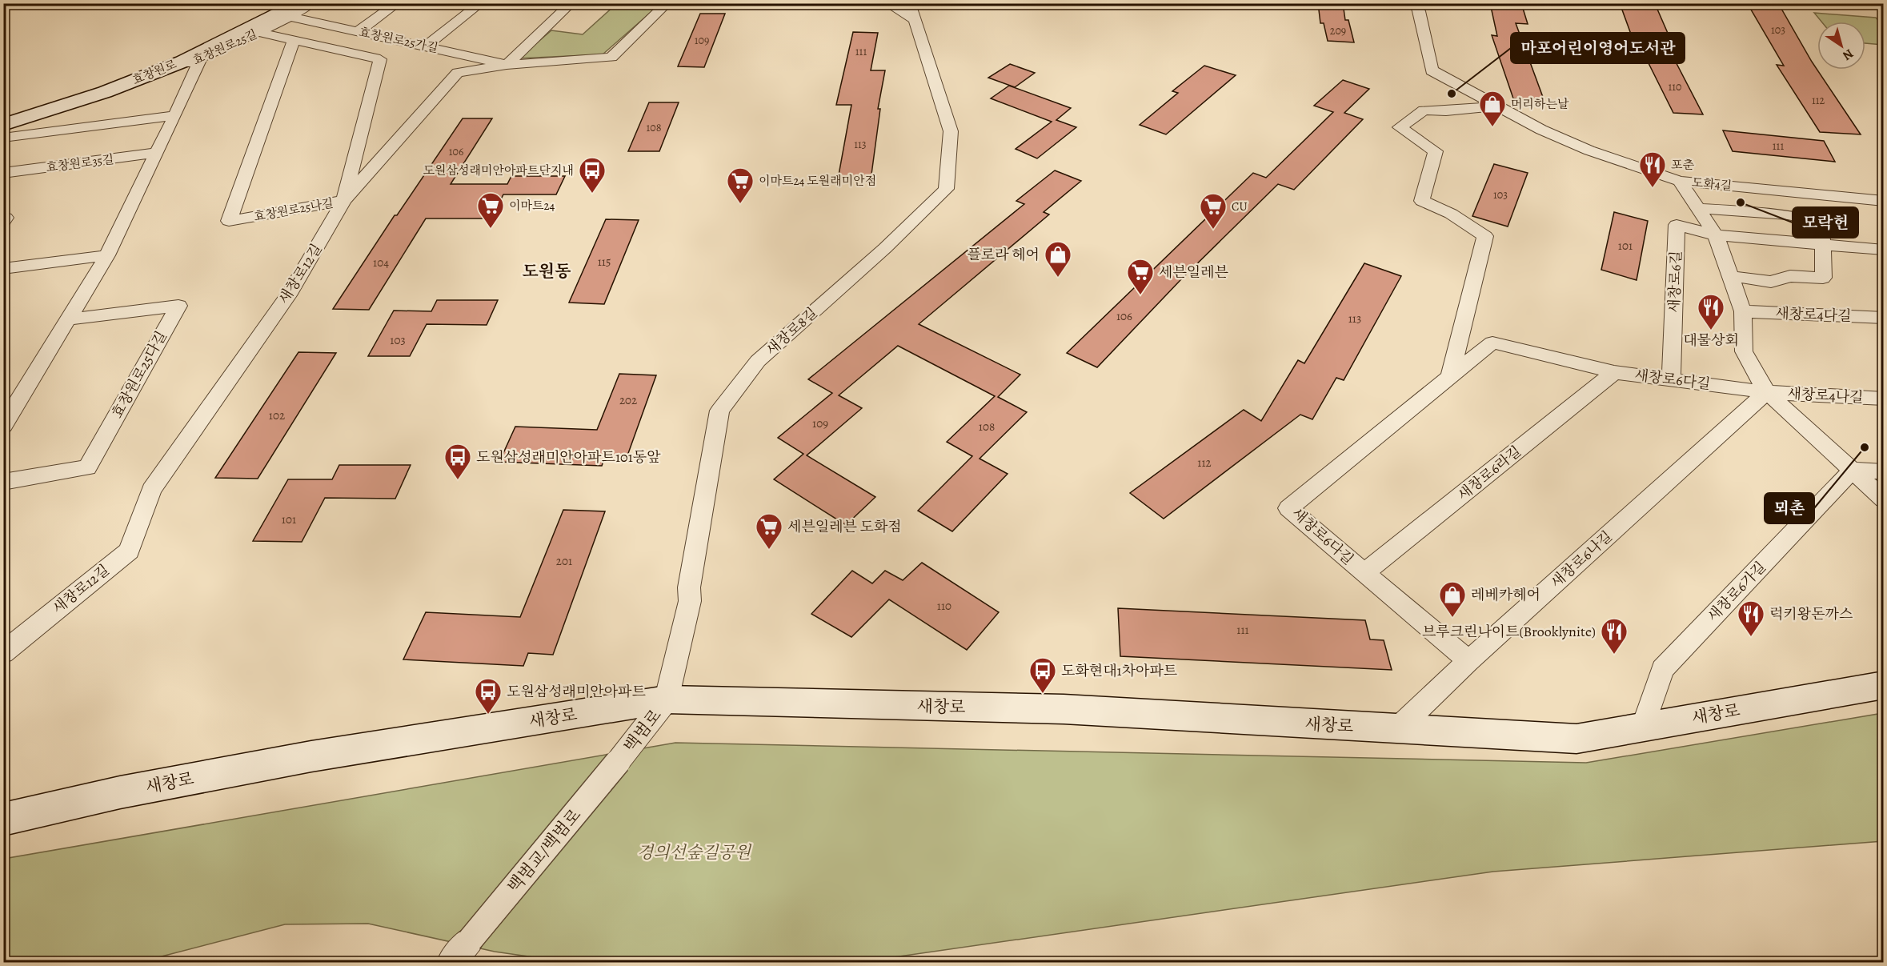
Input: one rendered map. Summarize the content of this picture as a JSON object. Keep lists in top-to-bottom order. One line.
{"streets":{"main road":["효창원로","새창로"],"street":["효창원로25가길","효창원로25길","효창원로35길","도화4길","효창원로25나길","새창로12길","새창로6길","새창로4다길","새창로8길","효창원로25다길","새창로6다길","새창로4나길","새창로6라길","새창로6나길","새창로6가길","백범로","백범교/백범로"]},"crossings":[["효창원로25가길","효창원로25길"],["효창원로25가길","효창원로"],["효창원로25가길","새창로12길"],["효창원로25길","효창원로"],["효창원로25길","효창원로25나길"],["효창원로25나길","새창로12길"],["새창로6길","새창로6다길"],["새창로8길","새창로"],["새창로8길","백범로"],["새창로6다길","새창로4나길"],["새창로6다길","새창로6라길"],["새창로6다길","새창로6나길"],["새창로4나길","새창로6나길"],["새창로6나길","새창로"],["새창로6가길","새창로"],["새창로","백범로"],["백범로","백범교/백범로"]],"districts":["도원동"],"parks":["경의선숲길공원"],"places":{"other":["마포어린이영어도서관","모락헌","뫼촌"],"shop":["머리하는날","플로라 헤어","레베카헤어"],"restaurant":["포춘","대물상회","럭키왕돈까스","브루크린나이트(Brooklynite)"],"bus stop":["도원삼성래미안아파트단지내","도원삼성래미안아파트101동앞","도화현대1차아파트","도원삼성래미안아파트"],"supermarket":["이마트24 도원래미안점","이마트24","CU","세븐일레븐","세븐일레븐 도화점"]},"house_numbers":["103","209","109","111","110","112","108","113","111","106","103","101","115","104","106","113","103","202","102","109","108","112","101","201","110","111"],"north":"bottom right"}
